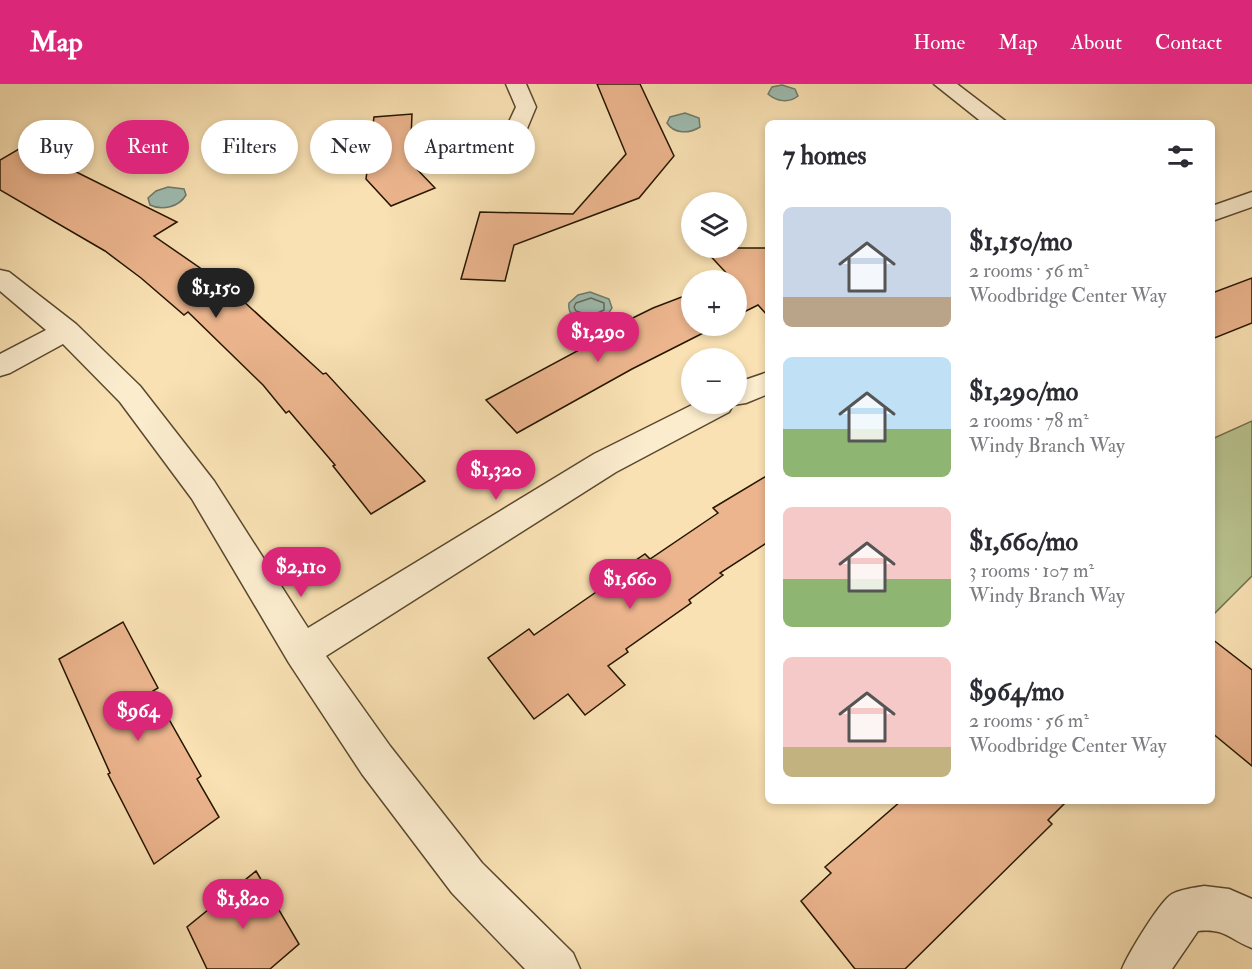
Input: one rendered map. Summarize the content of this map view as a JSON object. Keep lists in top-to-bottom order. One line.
{"page":{"header":"Map","nav":["Home","Map","About","Contact"],"chip":["Buy","Rent","Filters","New","Apartment"],"heading":"7 homes","map_buttons":["+","−"],"list":[{"name":"$1,150/mo","note":"2 rooms · 56 m² · Woodbridge Center Way"},{"name":"$1,290/mo","note":"2 rooms · 78 m² · Windy Branch Way"},{"name":"$1,660/mo","note":"3 rooms · 107 m² · Windy Branch Way"},{"name":"$964/mo","note":"2 rooms · 56 m² · Woodbridge Center Way"}],"price":["$1,150","$1,290","$1,320","$2,110","$1,660","$964","$1,820"]}}
